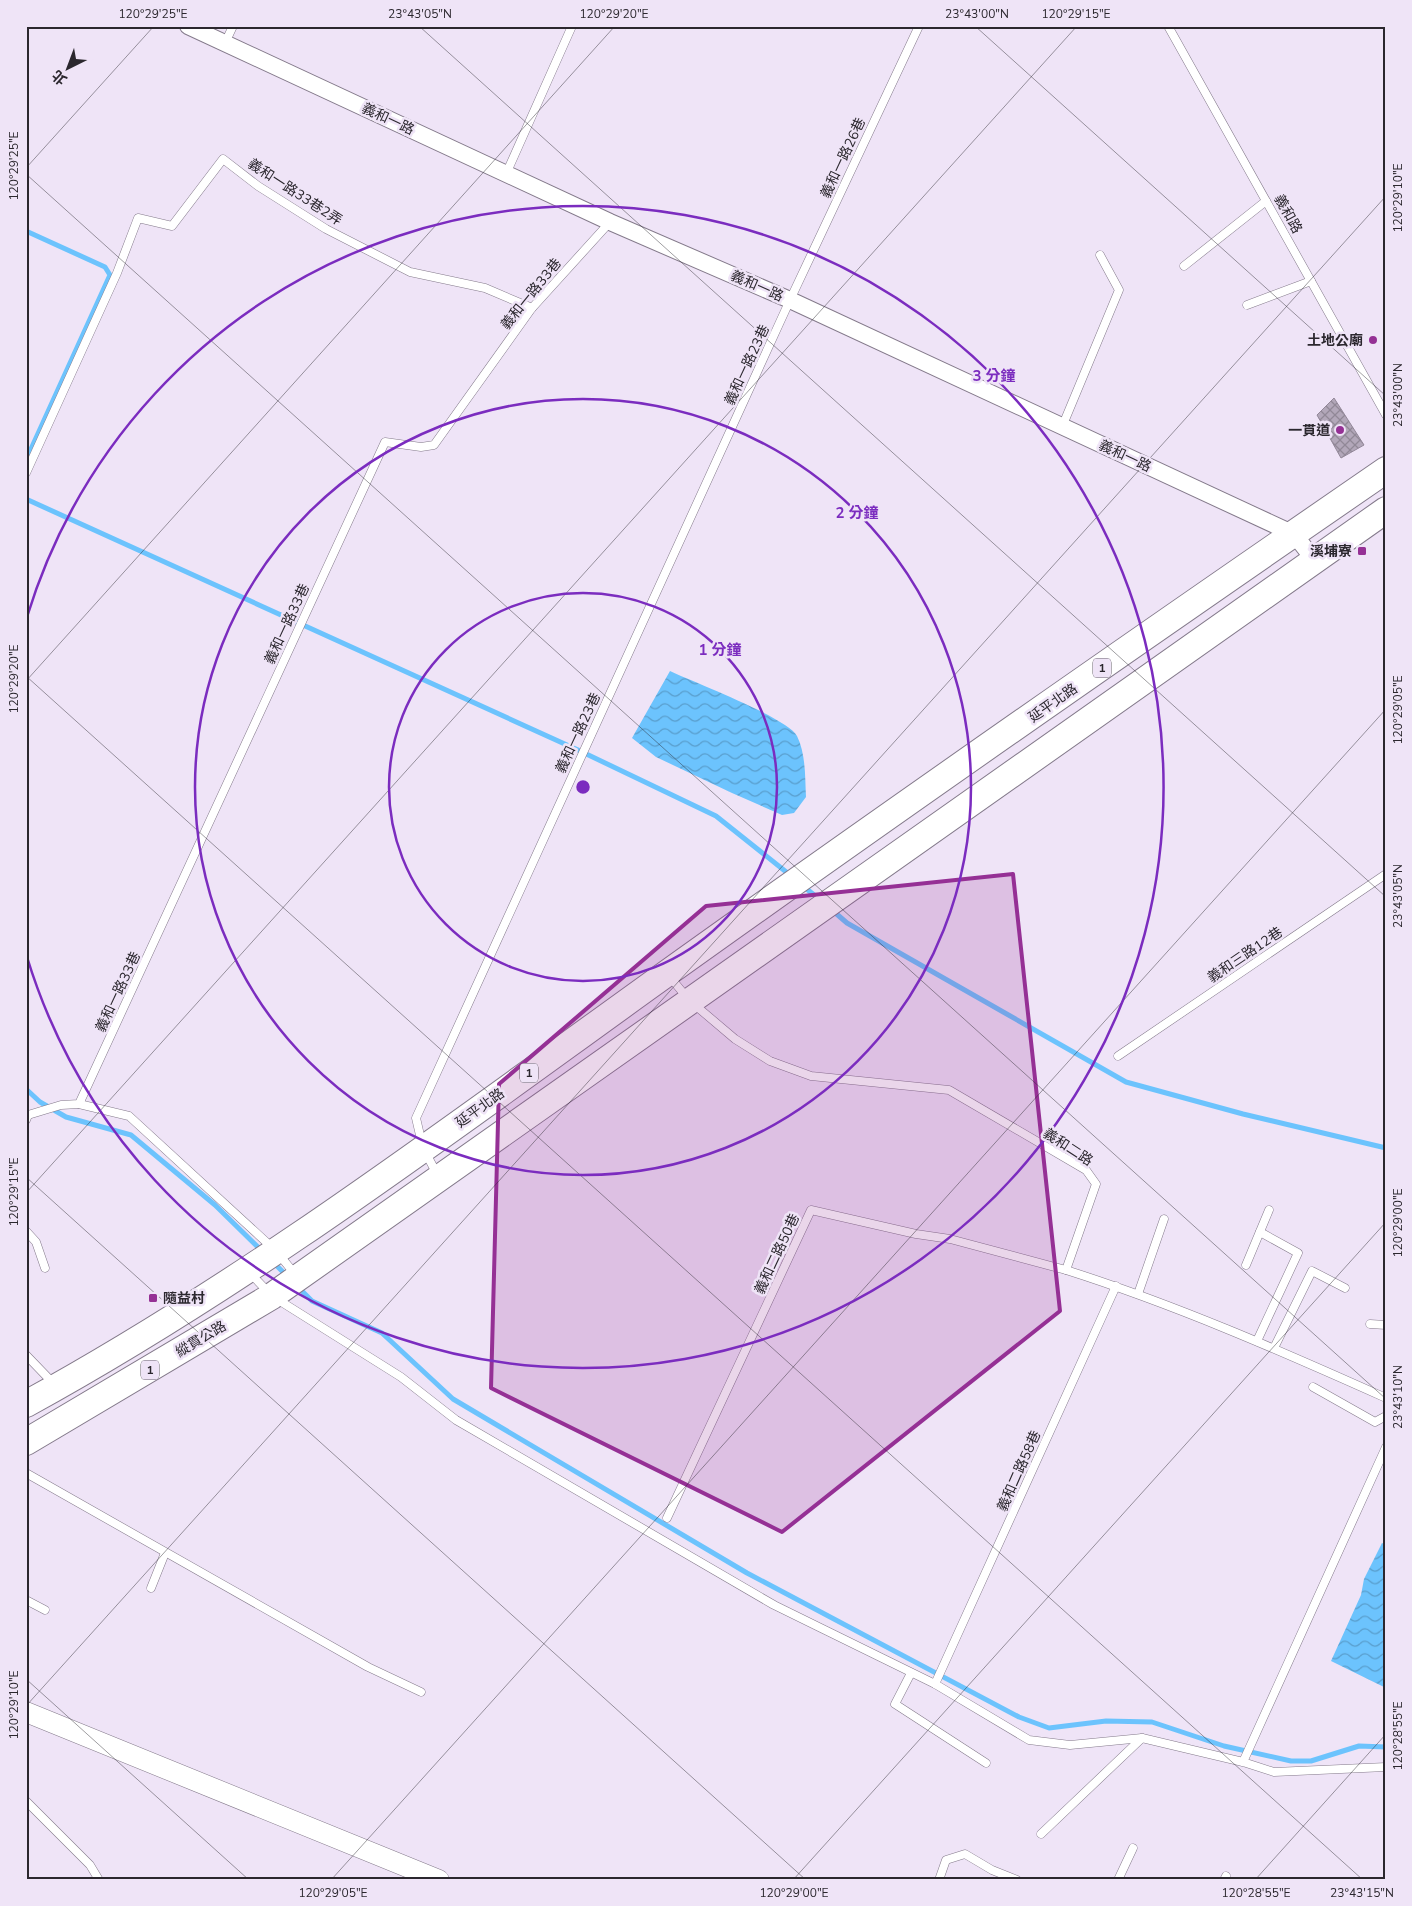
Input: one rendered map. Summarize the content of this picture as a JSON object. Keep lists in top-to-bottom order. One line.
{"streets":{"main road":["1","延平北路","縱貫公路"],"street":["義和一路"],"lane":["義和一路26巷","義和一路33巷2弄","義和路","義和一路33巷","義和一路23巷","義和三路12巷","義和二路","義和二路50巷","義和二路58巷"]},"crossings":[["義和一路","義和一路26巷"],["義和一路","義和一路33巷"],["義和一路","義和一路23巷"],["義和一路","1"],["義和一路","延平北路"],["義和一路26巷","義和一路23巷"],["義和一路33巷2弄","義和一路33巷"],["義和一路23巷","1"],["義和一路23巷","延平北路"],["1","延平北路"],["1","義和二路"],["1","縱貫公路"],["延平北路","義和二路"],["義和二路","義和二路50巷"]],"places":{"other":["土地公廟","一貫道"],"transit":["溪埔寮","隨益村"]},"north":"bottom left","coordinates":["120°29'25\"E","23°43'05\"N","120°29'20\"E","23°43'00\"N","120°29'15\"E","120°29'10\"E","120°29'05\"E","120°29'00\"E","23°43'10\"N","120°28'55\"E","23°43'15\"N"],"rings":["3 分鐘","2 分鐘","1 分鐘"]}
